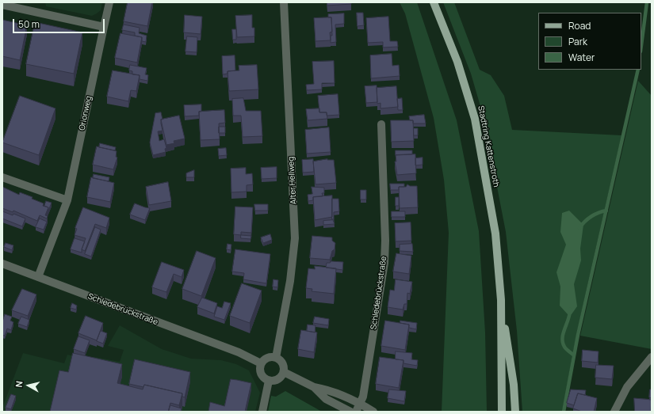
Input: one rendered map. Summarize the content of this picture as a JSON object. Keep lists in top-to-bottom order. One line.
{"streets":{"main road":["Stadtring Kattenstroth"],"street":["Orionweg","Alter Hellweg","Schledebrückstraße"]},"crossings":[["Orionweg","Schledebrückstraße"],["Alter Hellweg","Schledebrückstraße"]],"legend":["Road","Park","Water"],"scale_bar":"50 m","north":"left"}
